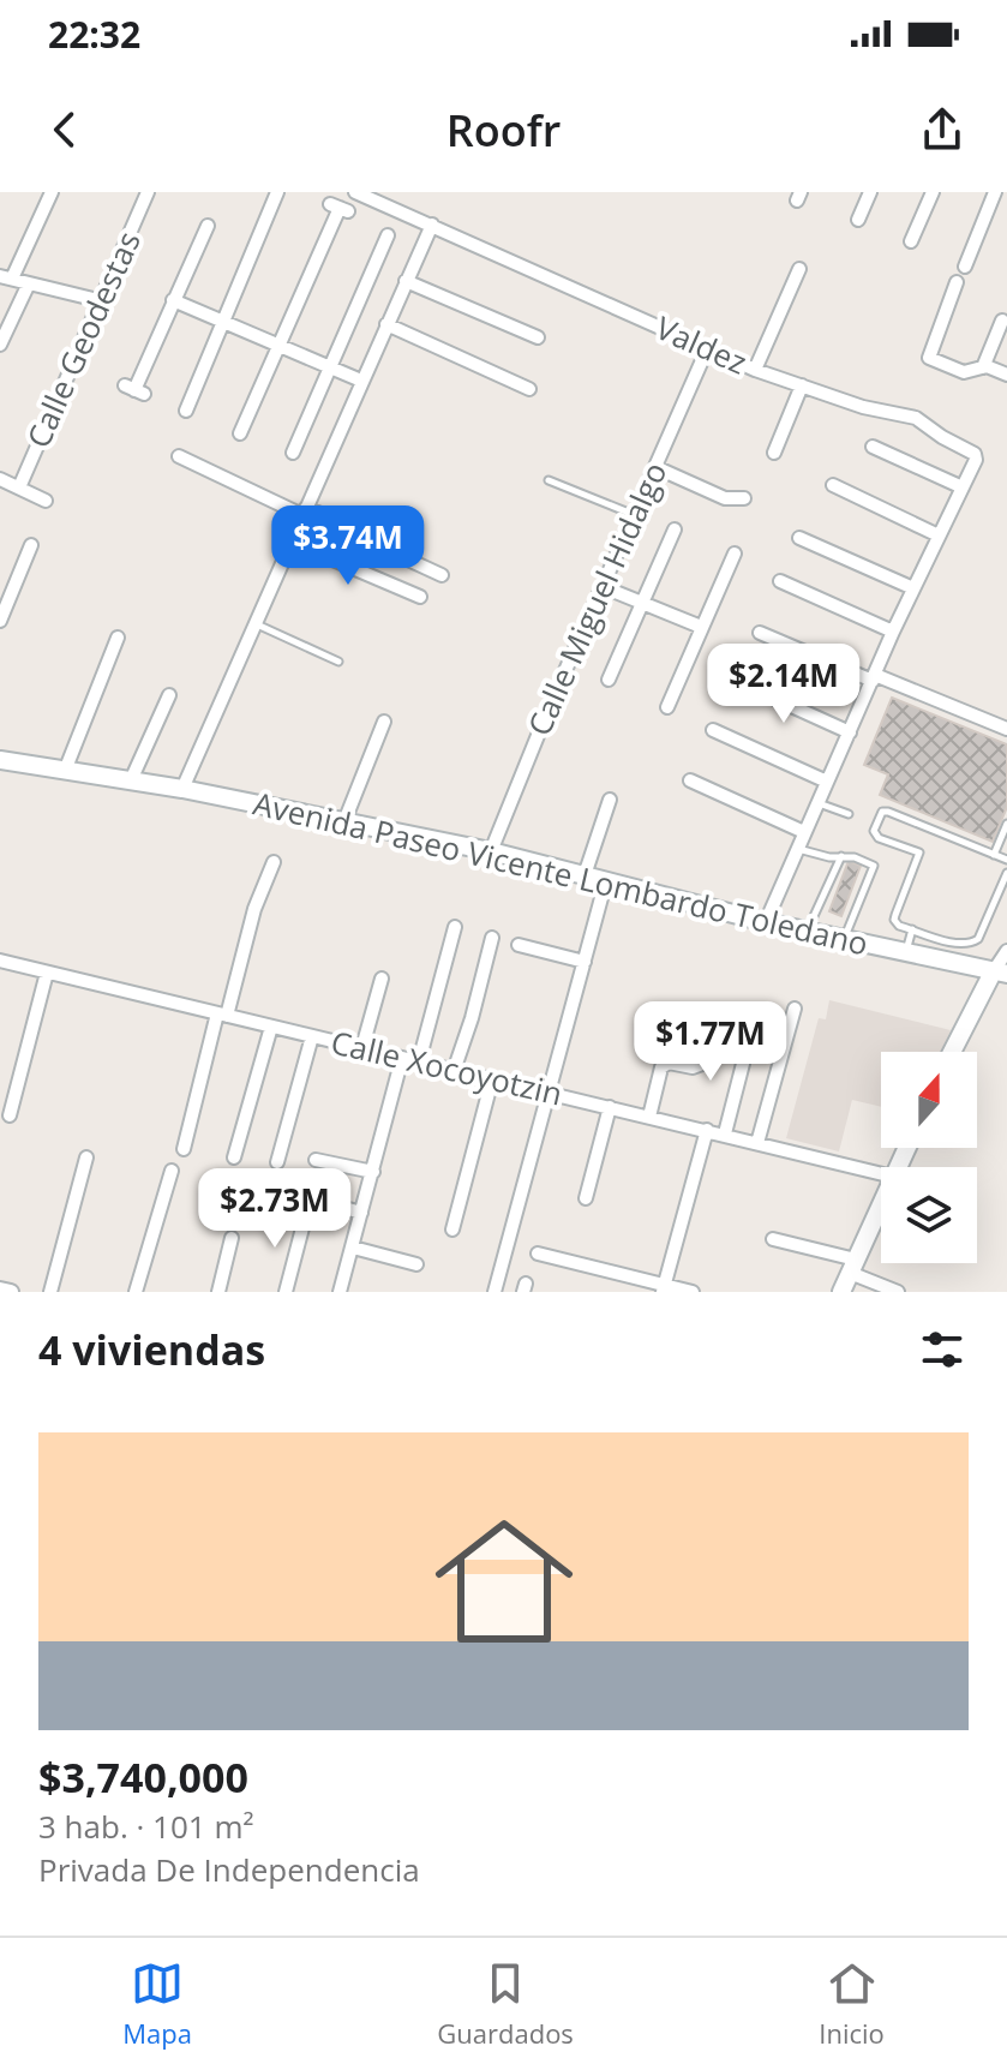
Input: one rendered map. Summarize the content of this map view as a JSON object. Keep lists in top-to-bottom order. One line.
{"streets":{"main road":["Avenida Paseo Vicente Lombardo Toledano"],"street":["Calle Geodestas","Valdez","Calle Miguel Hidalgo","Calle Xocoyotzin"]},"crossings":[["Valdez","Calle Miguel Hidalgo"],["Calle Miguel Hidalgo","Avenida Paseo Vicente Lombardo Toledano"]],"north":"top","page":{"status":"22:32","header":"Roofr","price":["$3.74M","$2.14M","$1.77M","$2.73M"],"heading":"4 viviendas","list":[{"name":"$3,740,000","note":"3 hab. · 101 m² · Privada De Independencia"}],"tabs":["Mapa","Guardados","Inicio"]}}
